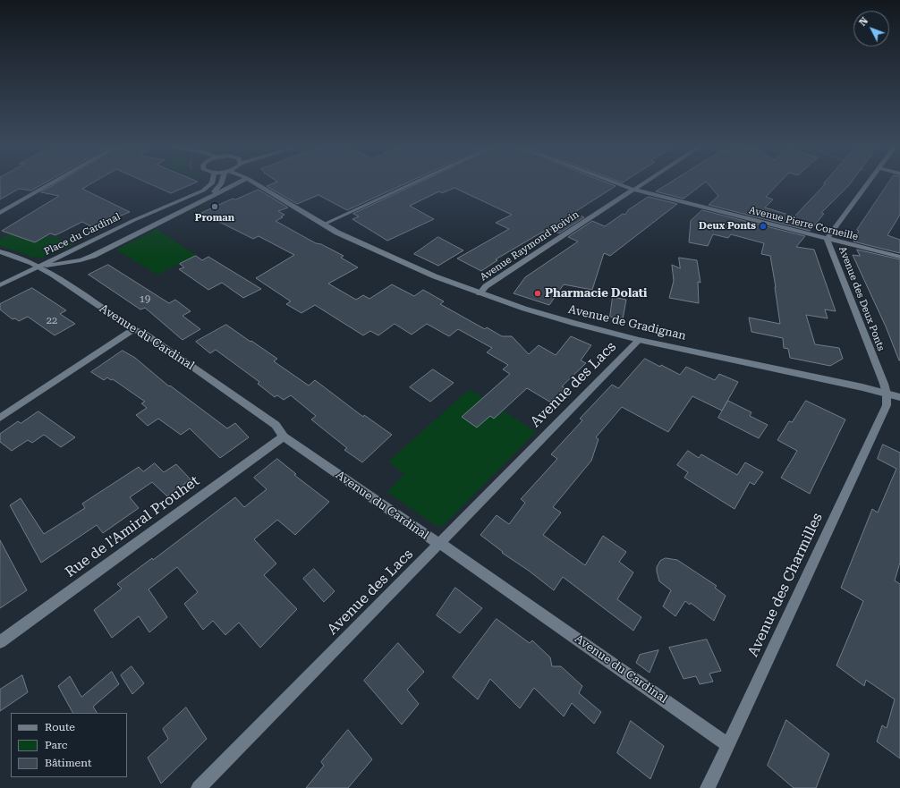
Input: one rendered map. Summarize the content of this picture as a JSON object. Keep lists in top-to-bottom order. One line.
{"streets":{"street":["Avenue Pierre Corneille","Place du Cardinal","Avenue Raymond Boivin","Avenue des Deux Ponts","Avenue de Gradignan","Avenue du Cardinal","Avenue des Lacs","Rue de l'Amiral Prouhet","Avenue des Charmilles"]},"crossings":[["Avenue Pierre Corneille","Avenue Raymond Boivin"],["Avenue Pierre Corneille","Avenue des Deux Ponts"],["Place du Cardinal","Avenue du Cardinal"],["Avenue Raymond Boivin","Avenue de Gradignan"],["Avenue des Deux Ponts","Avenue de Gradignan"],["Avenue des Deux Ponts","Avenue des Charmilles"],["Avenue de Gradignan","Avenue des Lacs"],["Avenue de Gradignan","Avenue des Charmilles"],["Avenue du Cardinal","Avenue des Lacs"],["Avenue du Cardinal","Rue de l'Amiral Prouhet"],["Avenue du Cardinal","Avenue des Charmilles"]],"places":["Proman","Deux Ponts","Pharmacie Dolati"],"house_numbers":["19","22"],"legend":["Route","Parc","Bâtiment"],"north":"top left"}
